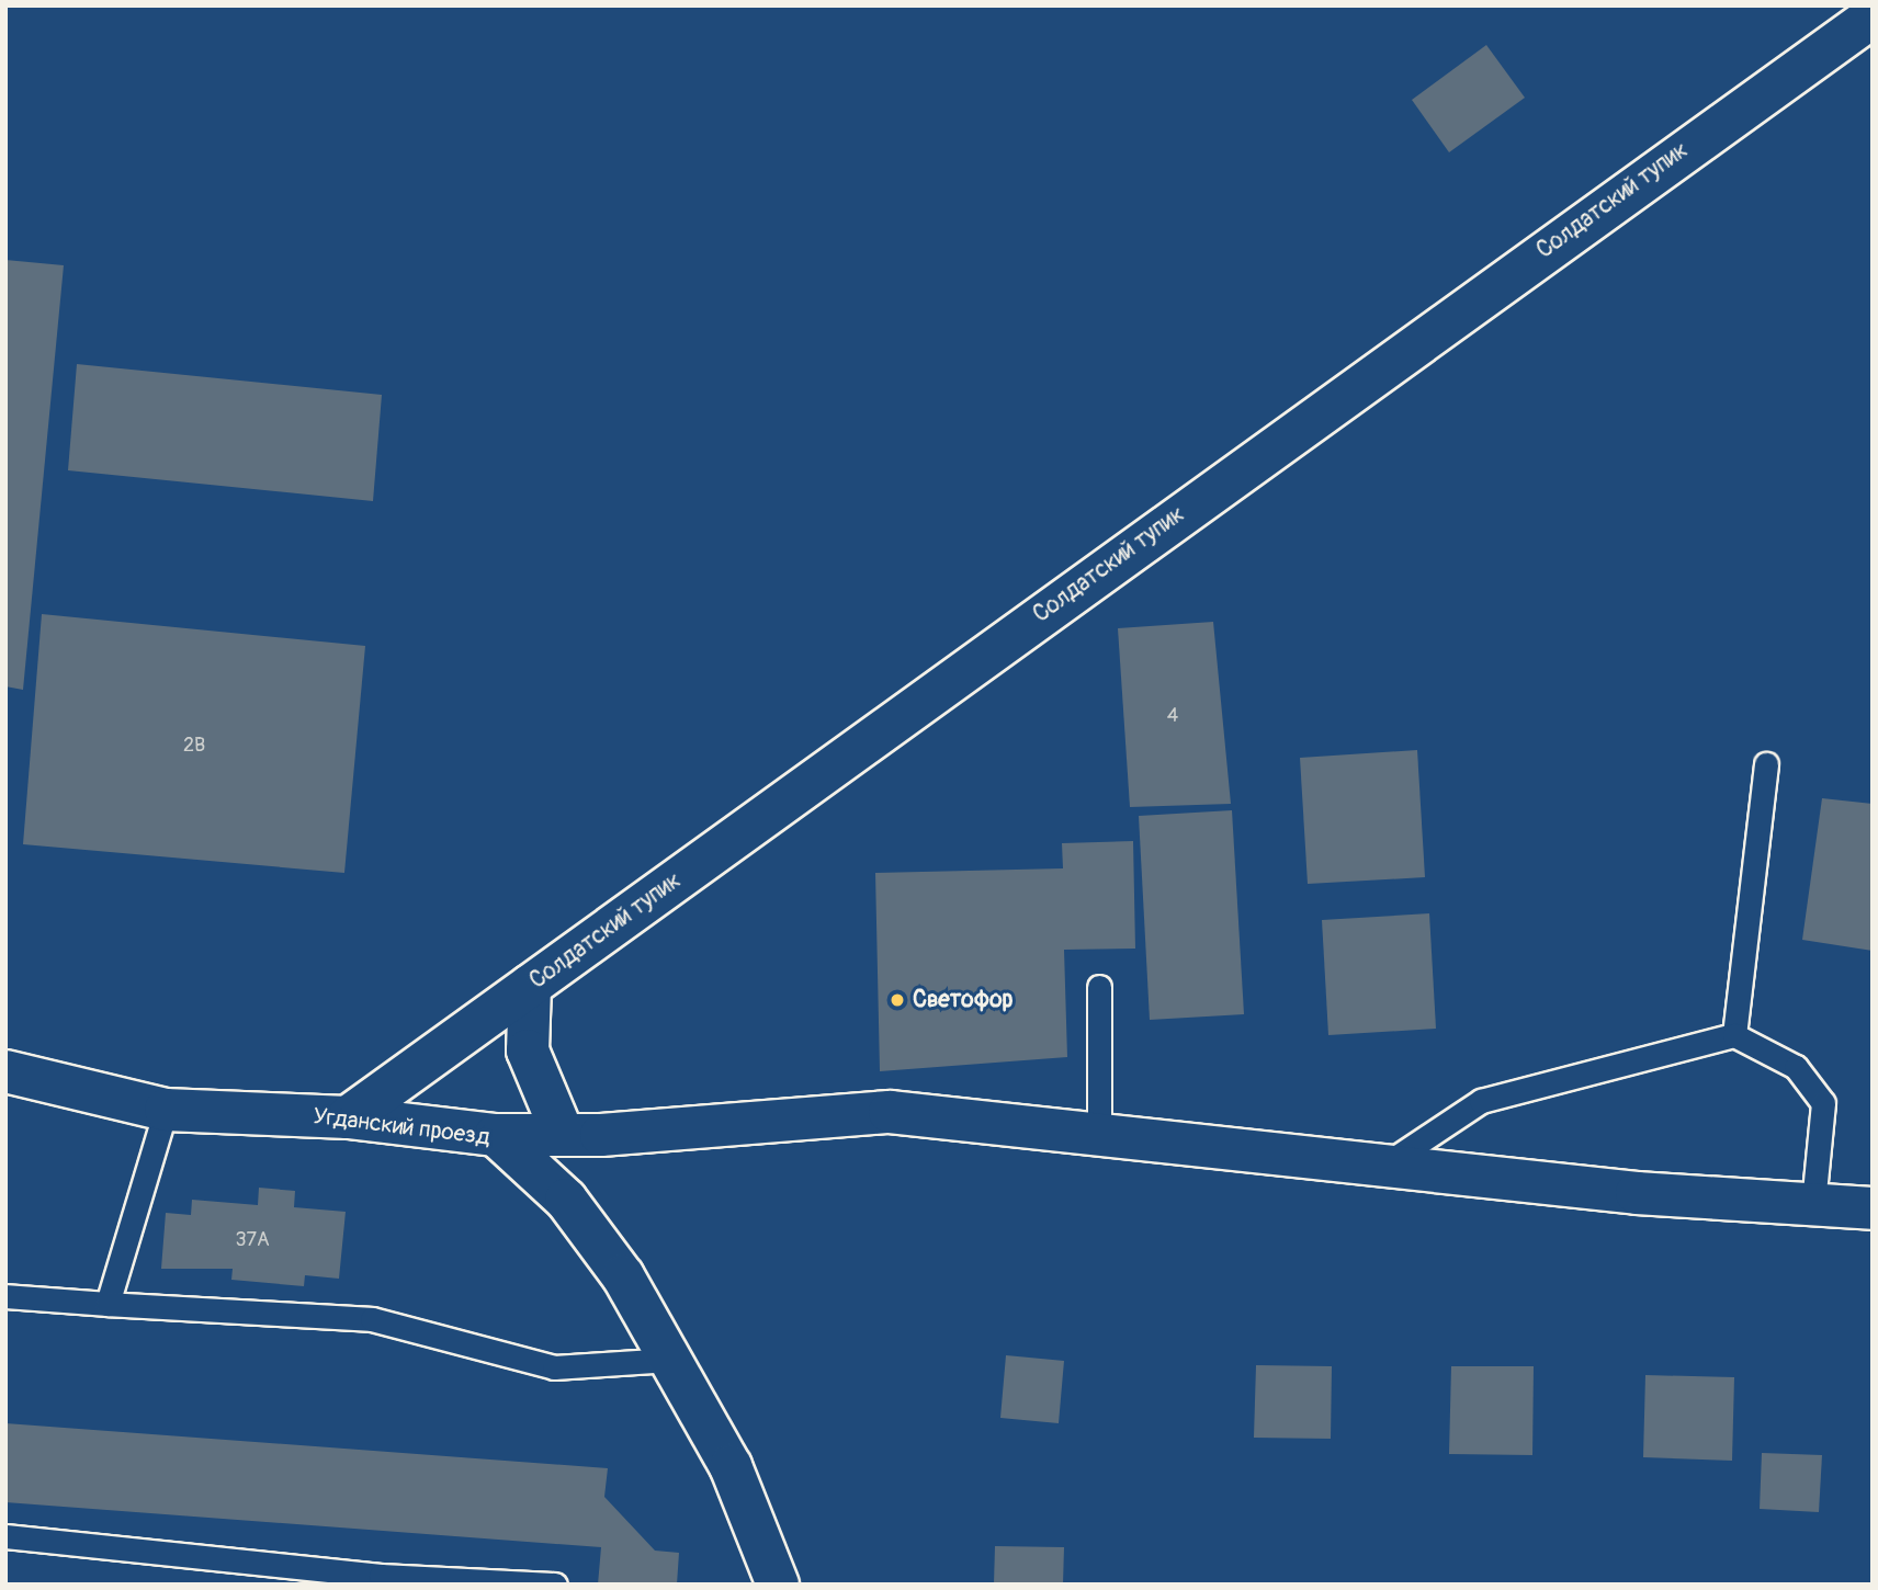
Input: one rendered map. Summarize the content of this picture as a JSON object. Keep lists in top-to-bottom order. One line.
{"streets":{"street":["Солдатский тупик","Угданский проезд"]},"crossings":[["Солдатский тупик","Угданский проезд"]],"places":["Светофор"],"house_numbers":["4","2В","37А"]}
